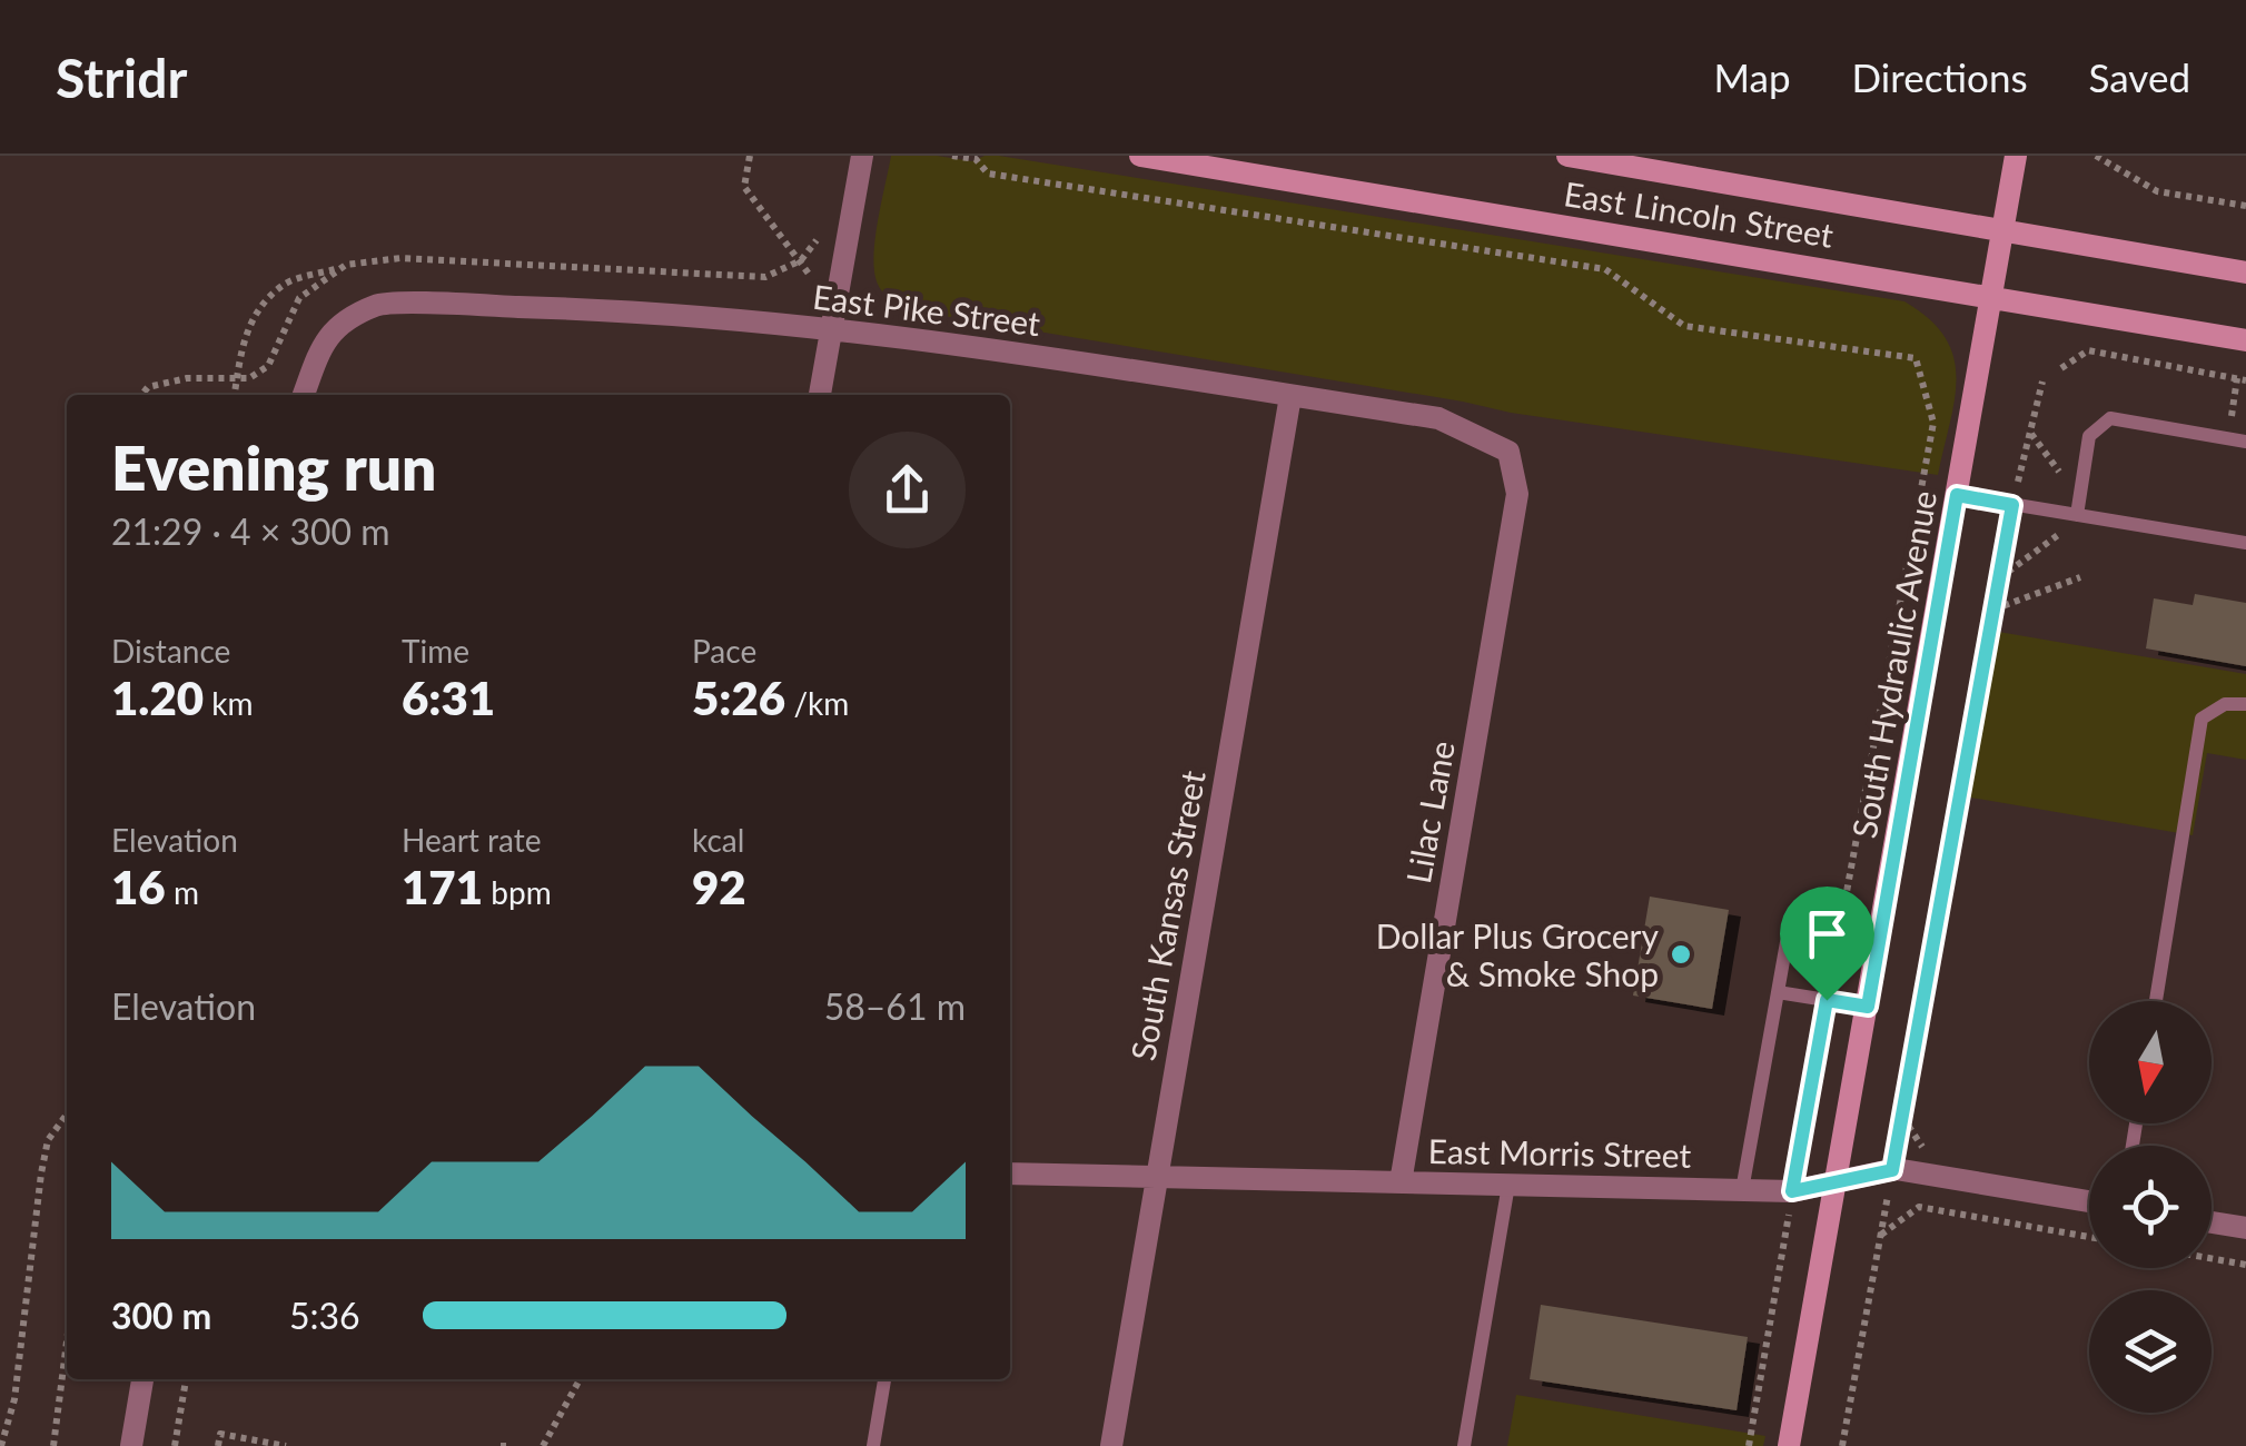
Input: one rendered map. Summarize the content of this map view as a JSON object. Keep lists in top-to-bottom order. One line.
{"streets":{"street":["East Lincoln Street","East Pike Street","South Hydraulic Avenue","Lilac Lane","South Kansas Street","East Morris Street"]},"crossings":[["East Lincoln Street","South Hydraulic Avenue"],["East Pike Street","Lilac Lane"],["East Pike Street","South Kansas Street"],["South Hydraulic Avenue","East Morris Street"],["Lilac Lane","East Morris Street"],["South Kansas Street","East Morris Street"]],"places":["Dollar Plus Grocery & Smoke Shop"],"north":"bottom","page":{"header":"Stridr","nav":["Map","Directions","Saved"],"heading":["Evening run","21:29 · 4 × 300 m"],"stats":[["Distance","1.20 km"],["Time","6:31"],["Pace","5:26 /km"],["Elevation","16 m"],["Heart rate","171 bpm"],["kcal","92"]],"chart":["Elevation","58–61 m"],"list":[{"name":"300 m","note":"5:36"}]}}
